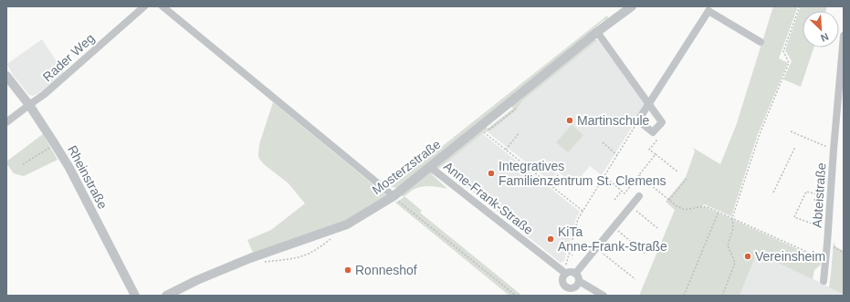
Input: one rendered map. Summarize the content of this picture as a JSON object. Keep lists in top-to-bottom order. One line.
{"streets":{"street":["Rader Weg","Mosterzstraße","Rheinstraße","Abteistraße","Anne-Frank-Straße"]},"crossings":[["Rader Weg","Rheinstraße"],["Mosterzstraße","Anne-Frank-Straße"]],"places":["Martinschule","Integratives Familienzentrum St. Clemens","KiTa Anne-Frank-Straße","Vereinsheim","Ronneshof"],"north":"bottom right"}
